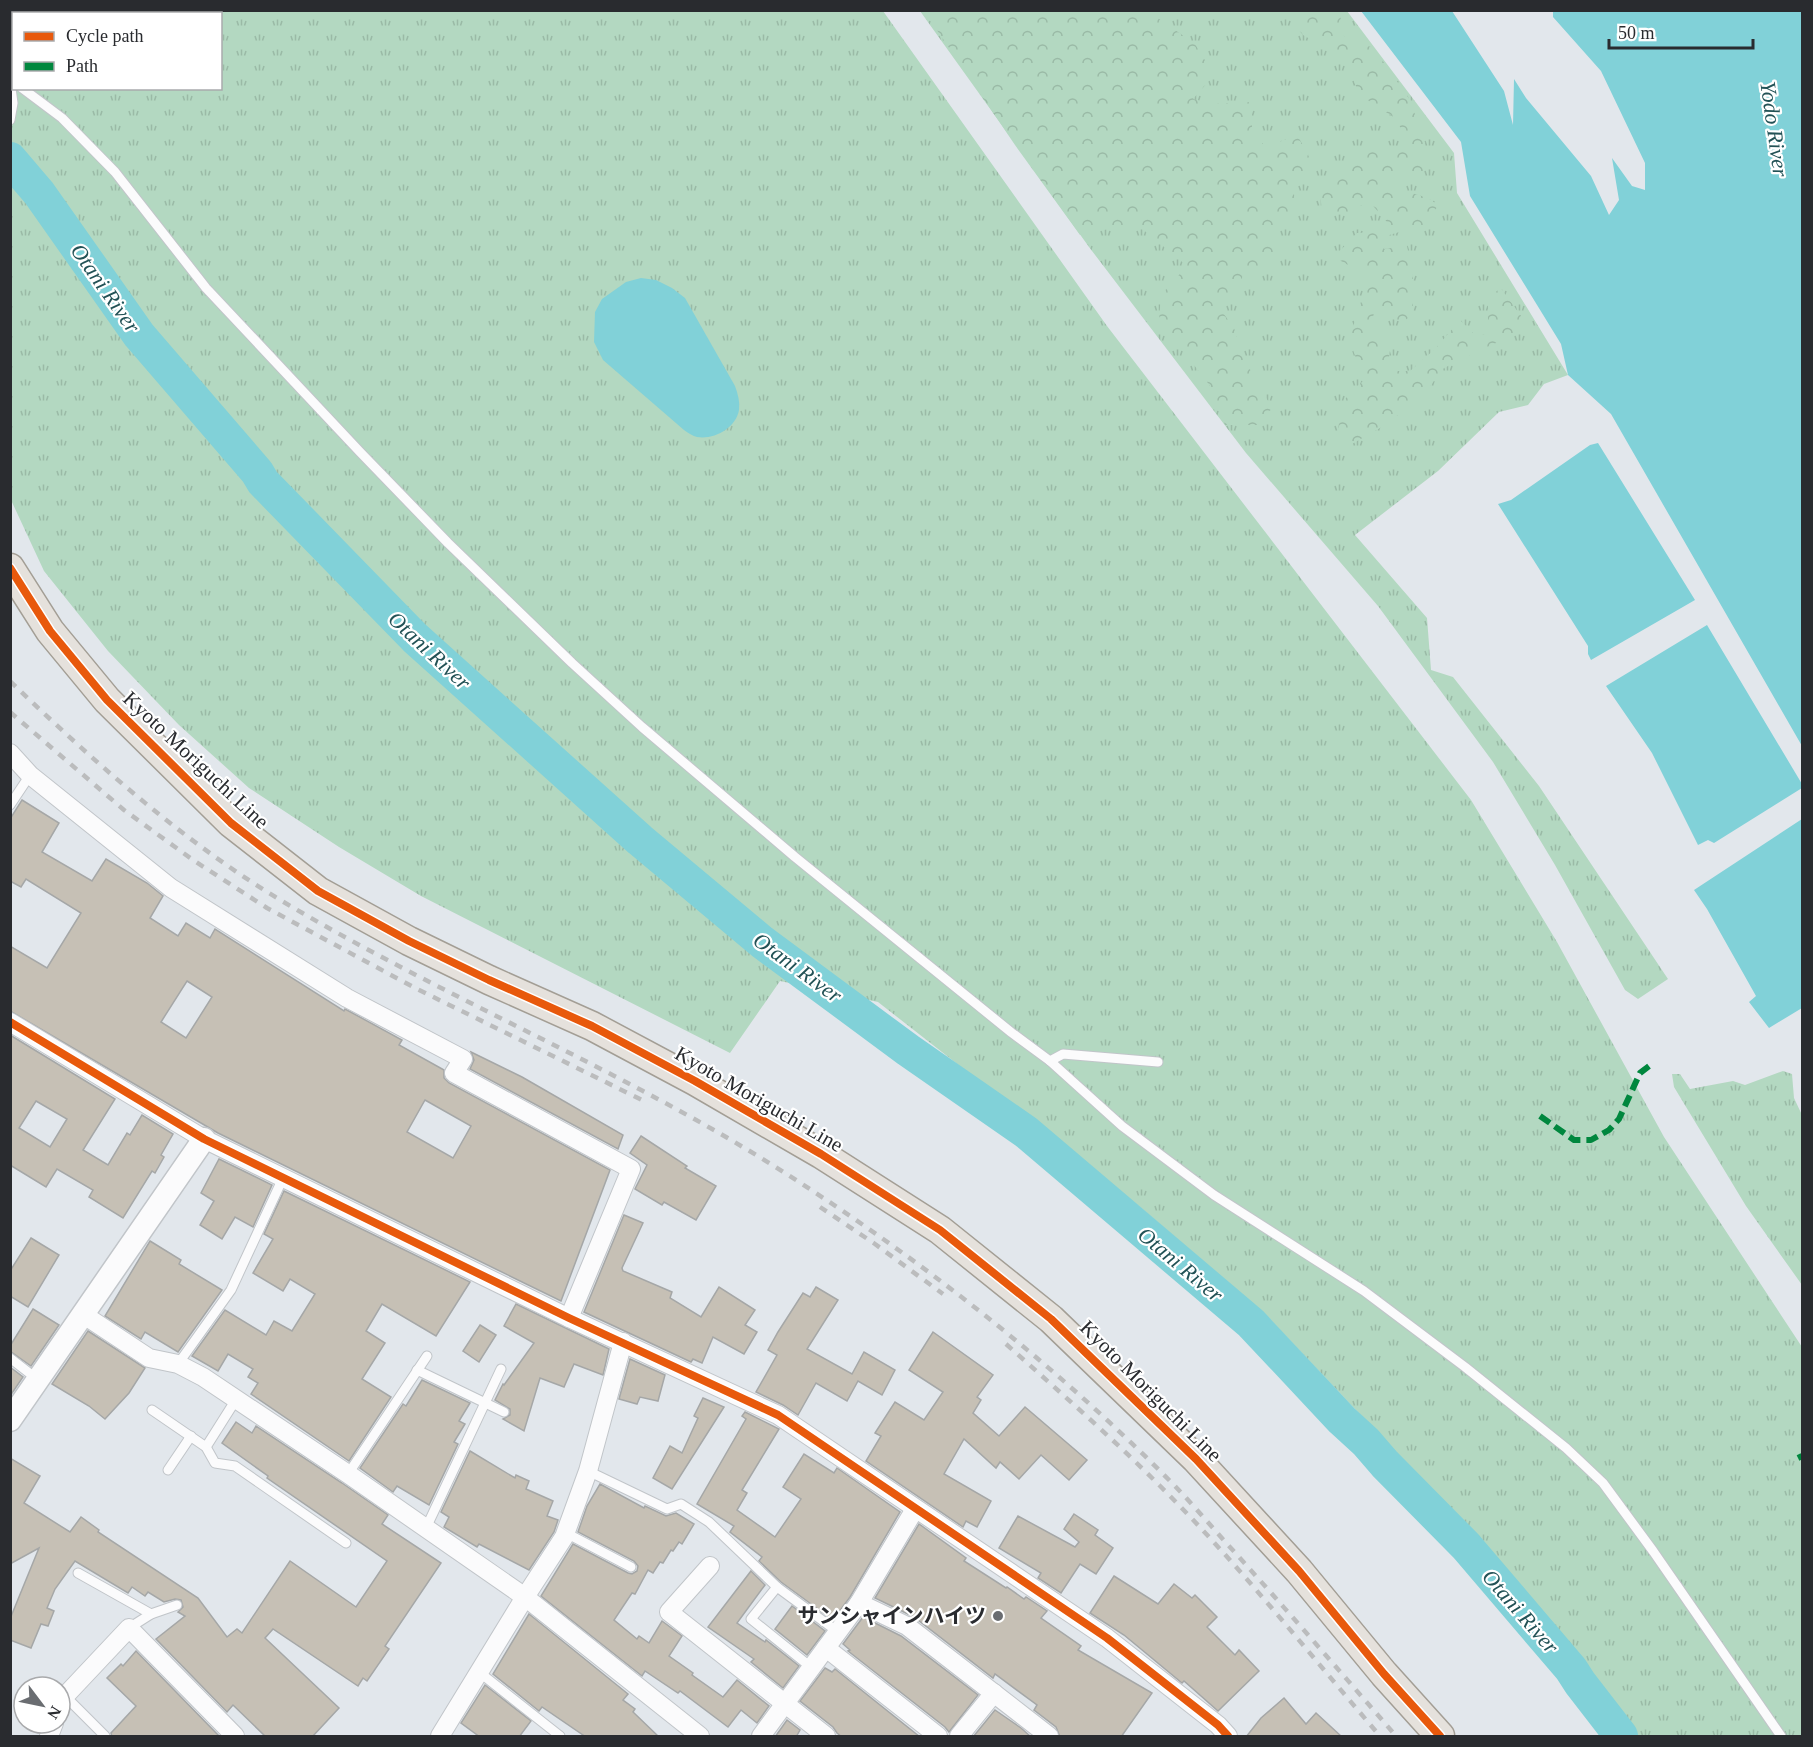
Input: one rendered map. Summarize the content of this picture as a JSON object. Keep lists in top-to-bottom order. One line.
{"streets":{"main road":["Kyoto Moriguchi Line"]},"water":["Yodo River","Otani River"],"places":["サンシャインハイツ"],"legend":["Cycle path","Path"],"scale_bar":"50 m","north":"bottom right"}
